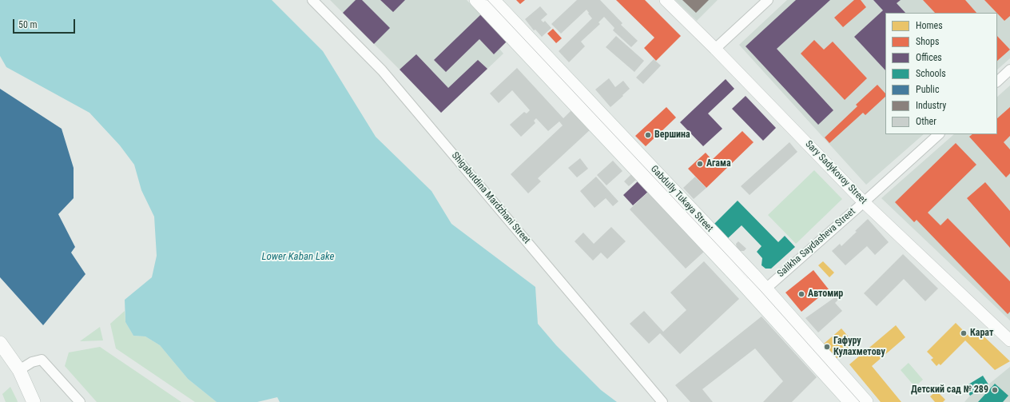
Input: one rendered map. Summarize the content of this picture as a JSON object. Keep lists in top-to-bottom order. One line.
{"streets":{"main road":["Gabdully Tukaya Street"],"street":["Sary Sadykovoy Street","Shigabutdina Mardzhani Street","Salikha Saydasheva Street"]},"crossings":[["Sary Sadykovoy Street","Salikha Saydasheva Street"],["Gabdully Tukaya Street","Salikha Saydasheva Street"]],"water":["Lower Kaban Lake"],"places":["Вершина","Агама","Автомир","Карат","Гафуру Кулахметову","Детский сад № 289"],"legend":["Homes","Shops","Offices","Schools","Public","Industry","Other"],"scale_bar":"50 m"}
